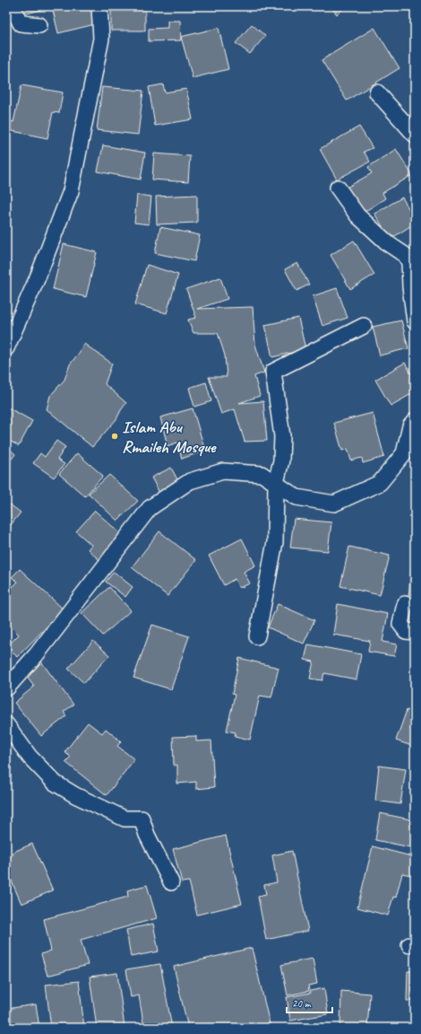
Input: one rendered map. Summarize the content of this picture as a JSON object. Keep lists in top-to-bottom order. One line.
{"places":["Islam Abu Rmaileh Mosque"],"scale_bar":"20 m"}
